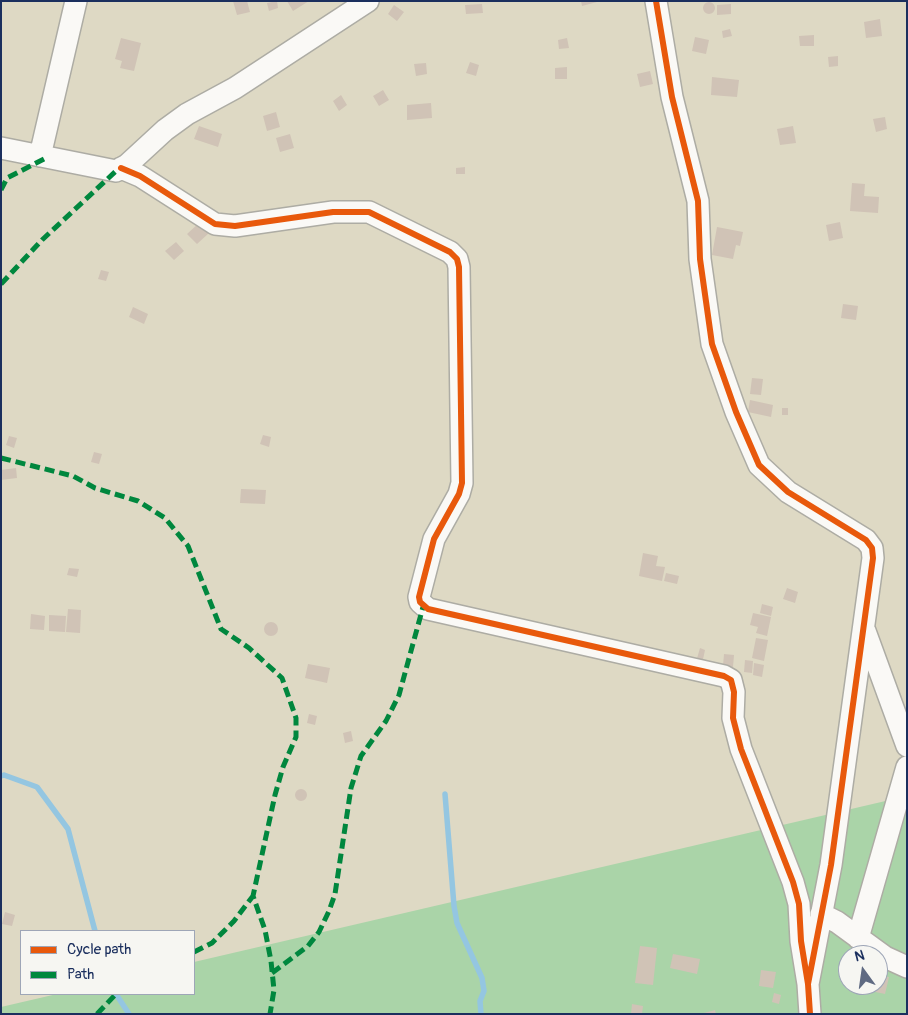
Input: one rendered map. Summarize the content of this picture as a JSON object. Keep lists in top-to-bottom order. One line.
{"legend":["Cycle path","Path"],"north":"top"}
